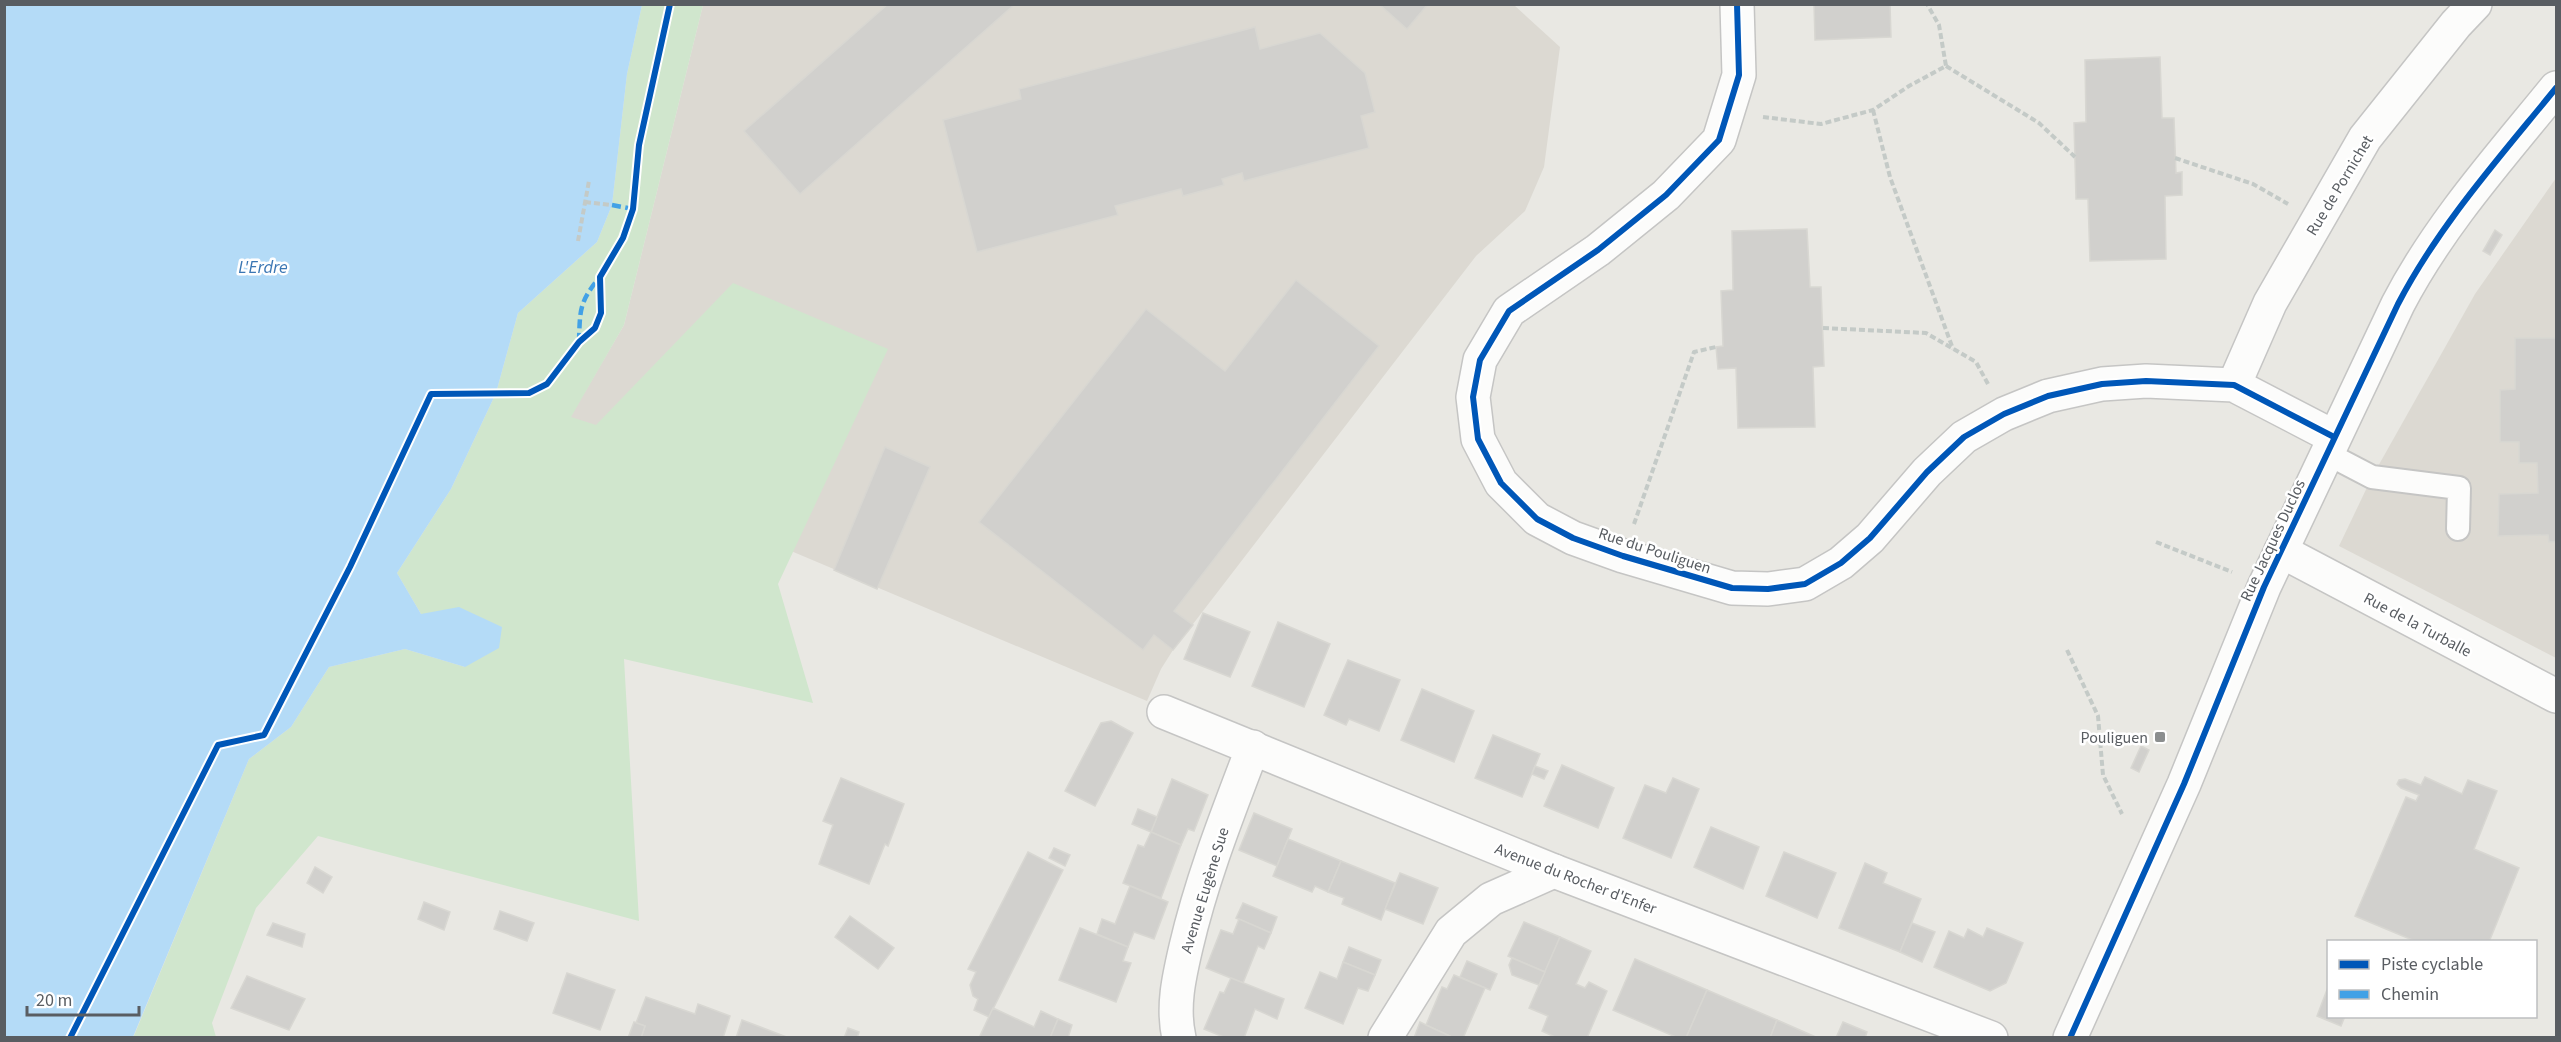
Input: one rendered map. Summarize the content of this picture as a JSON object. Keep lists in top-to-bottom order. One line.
{"streets":{"street":["Rue de Pornichet","Rue Jacques Duclos","Rue du Pouliguen","Rue de la Turballe","Avenue du Rocher d'Enfer","Avenue Eugène Sue"]},"crossings":[["Rue de Pornichet","Rue du Pouliguen"],["Rue Jacques Duclos","Rue du Pouliguen"],["Rue Jacques Duclos","Rue de la Turballe"],["Avenue du Rocher d'Enfer","Avenue Eugène Sue"]],"water":["L'Erdre"],"places":{"transit":["Pouliguen"]},"legend":["Piste cyclable","Chemin"],"scale_bar":"20 m"}
